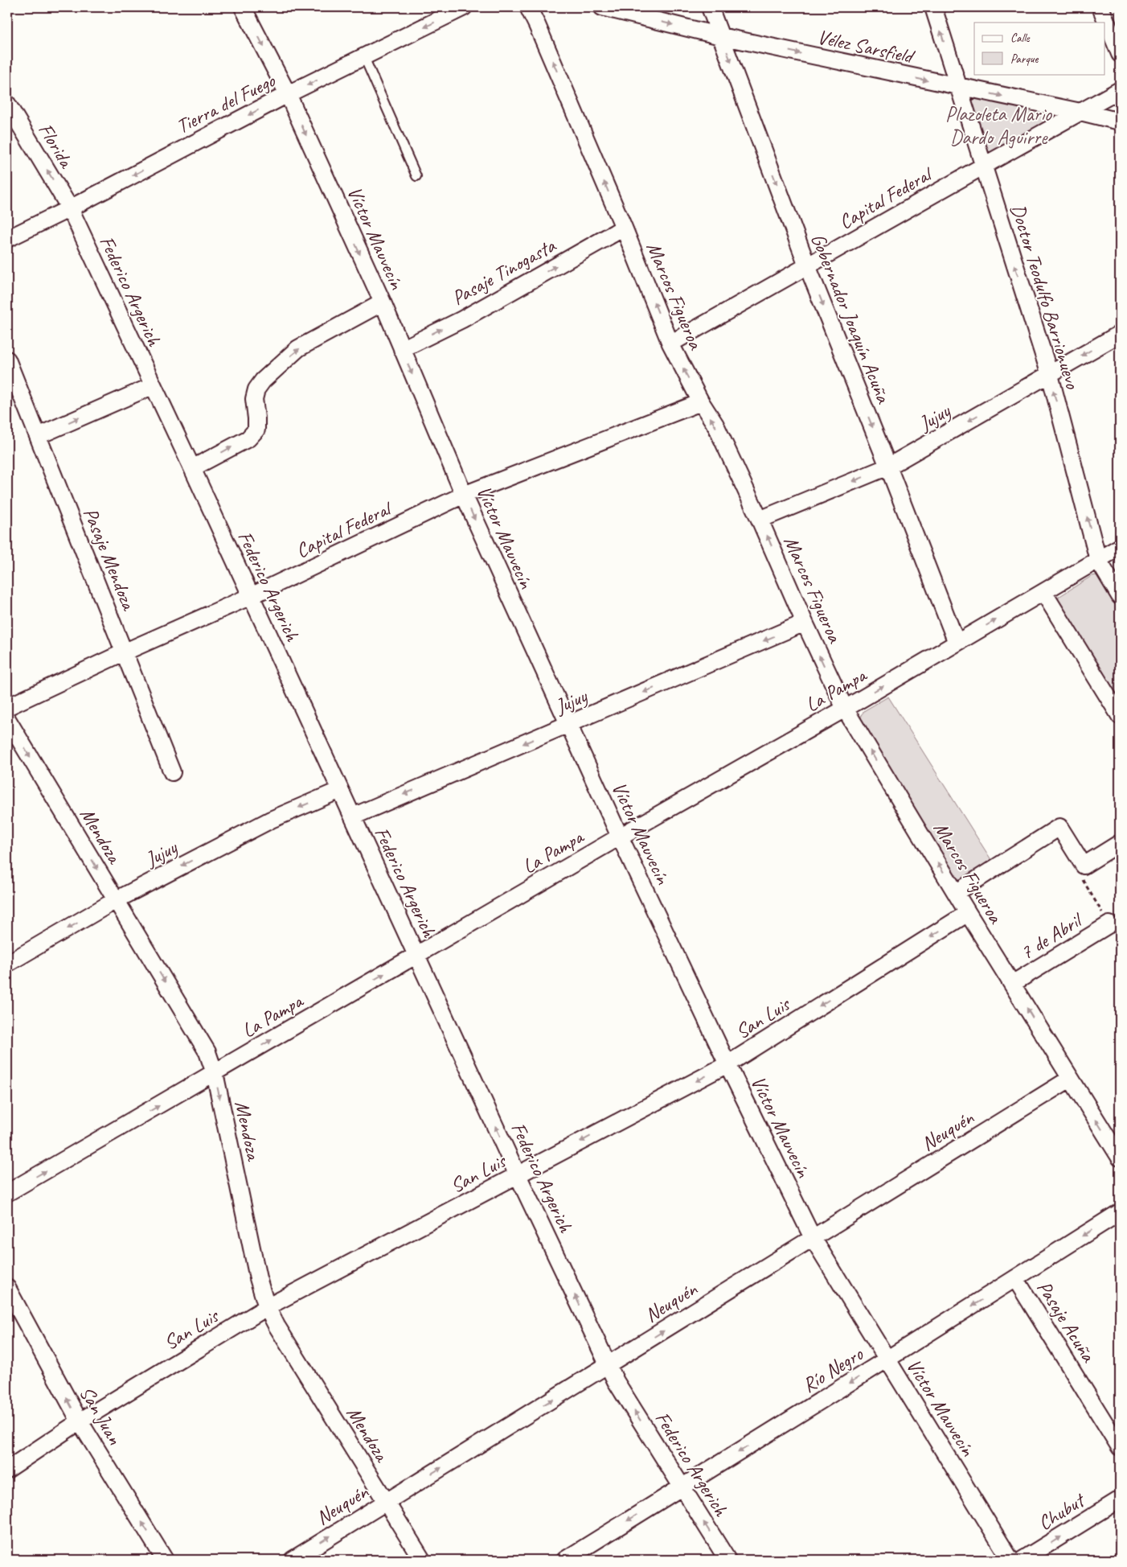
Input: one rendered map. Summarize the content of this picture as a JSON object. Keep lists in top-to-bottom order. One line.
{"streets":{"street":["Vélez Sarsfield","Tierra del Fuego","Florida","Capital Federal","Víctor Mauvecín","Pasaje Tinogasta","Federico Argerich","Marcos Figueroa","Doctor Teodulfo Barrionuevo","Gobernador Joaquín Acuña","Jujuy","Pasaje Mendoza","La Pampa","Mendoza","7 de Abril","San Luis","Neuquén","Pasaje Acuña","Río Negro","San Juan","Chubut"]},"crossings":[["Vélez Sarsfield","Capital Federal"],["Vélez Sarsfield","Doctor Teodulfo Barrionuevo"],["Vélez Sarsfield","Gobernador Joaquín Acuña"],["Tierra del Fuego","Florida"],["Tierra del Fuego","Víctor Mauvecín"],["Tierra del Fuego","Federico Argerich"],["Florida","Federico Argerich"],["Capital Federal","Víctor Mauvecín"],["Capital Federal","Federico Argerich"],["Capital Federal","Marcos Figueroa"],["Capital Federal","Doctor Teodulfo Barrionuevo"],["Capital Federal","Gobernador Joaquín Acuña"],["Capital Federal","Pasaje Mendoza"],["Víctor Mauvecín","Pasaje Tinogasta"],["Víctor Mauvecín","Jujuy"],["Víctor Mauvecín","La Pampa"],["Víctor Mauvecín","San Luis"],["Víctor Mauvecín","Neuquén"],["Víctor Mauvecín","Río Negro"],["Pasaje Tinogasta","Marcos Figueroa"],["Federico Argerich","Jujuy"],["Federico Argerich","La Pampa"],["Federico Argerich","San Luis"],["Federico Argerich","Neuquén"],["Federico Argerich","Río Negro"],["Marcos Figueroa","Jujuy"],["Marcos Figueroa","La Pampa"],["Marcos Figueroa","7 de Abril"],["Marcos Figueroa","San Luis"],["Marcos Figueroa","Neuquén"],["Doctor Teodulfo Barrionuevo","Jujuy"],["Doctor Teodulfo Barrionuevo","La Pampa"],["Gobernador Joaquín Acuña","Jujuy"],["Gobernador Joaquín Acuña","La Pampa"],["Jujuy","Mendoza"],["La Pampa","Mendoza"],["Mendoza","San Luis"],["Mendoza","Neuquén"],["San Luis","San Juan"],["Pasaje Acuña","Río Negro"]],"one_way":["Vélez Sarsfield","Tierra del Fuego","Florida","Víctor Mauvecín","Pasaje Tinogasta","Federico Argerich","Marcos Figueroa","Doctor Teodulfo Barrionuevo","Gobernador Joaquín Acuña","Jujuy","La Pampa","Mendoza","San Luis","Neuquén","Río Negro","San Juan","Chubut"],"parks":["Plazoleta Mario Dardo Aguirre"],"legend":["Calle","Parque"]}
